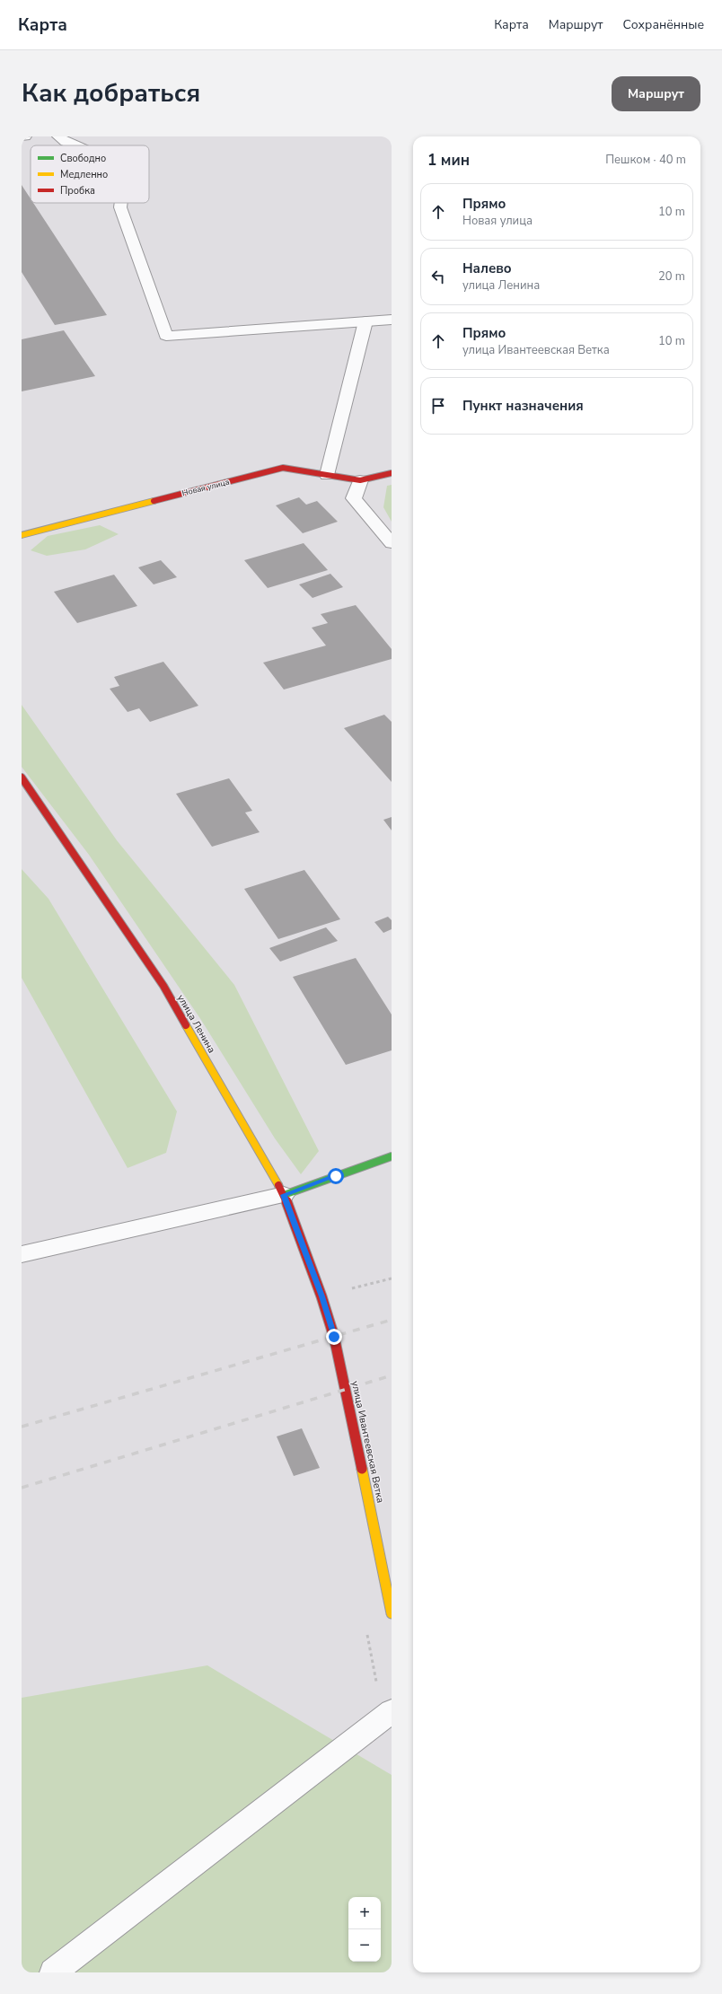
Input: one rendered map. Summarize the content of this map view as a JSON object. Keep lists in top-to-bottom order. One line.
{"streets":{"main road":["Новая улица","улица Ленина","улица Ивантеевская Ветка"]},"crossings":[["улица Ленина","улица Ивантеевская Ветка"]],"legend":["Свободно","Медленно","Пробка"],"page":{"header":"Карта","nav":["Карта","Маршрут","Сохранённые"],"title":"Как добраться","buttons":"Маршрут","heading":["1 мин","Пешком · 40 m"],"list":[["Прямо","Новая улица","10 m"],["Налево","улица Ленина","20 m"],["Прямо","улица Ивантеевская Ветка","10 m"],"Пункт назначения"],"map_buttons":["+","−"]}}
